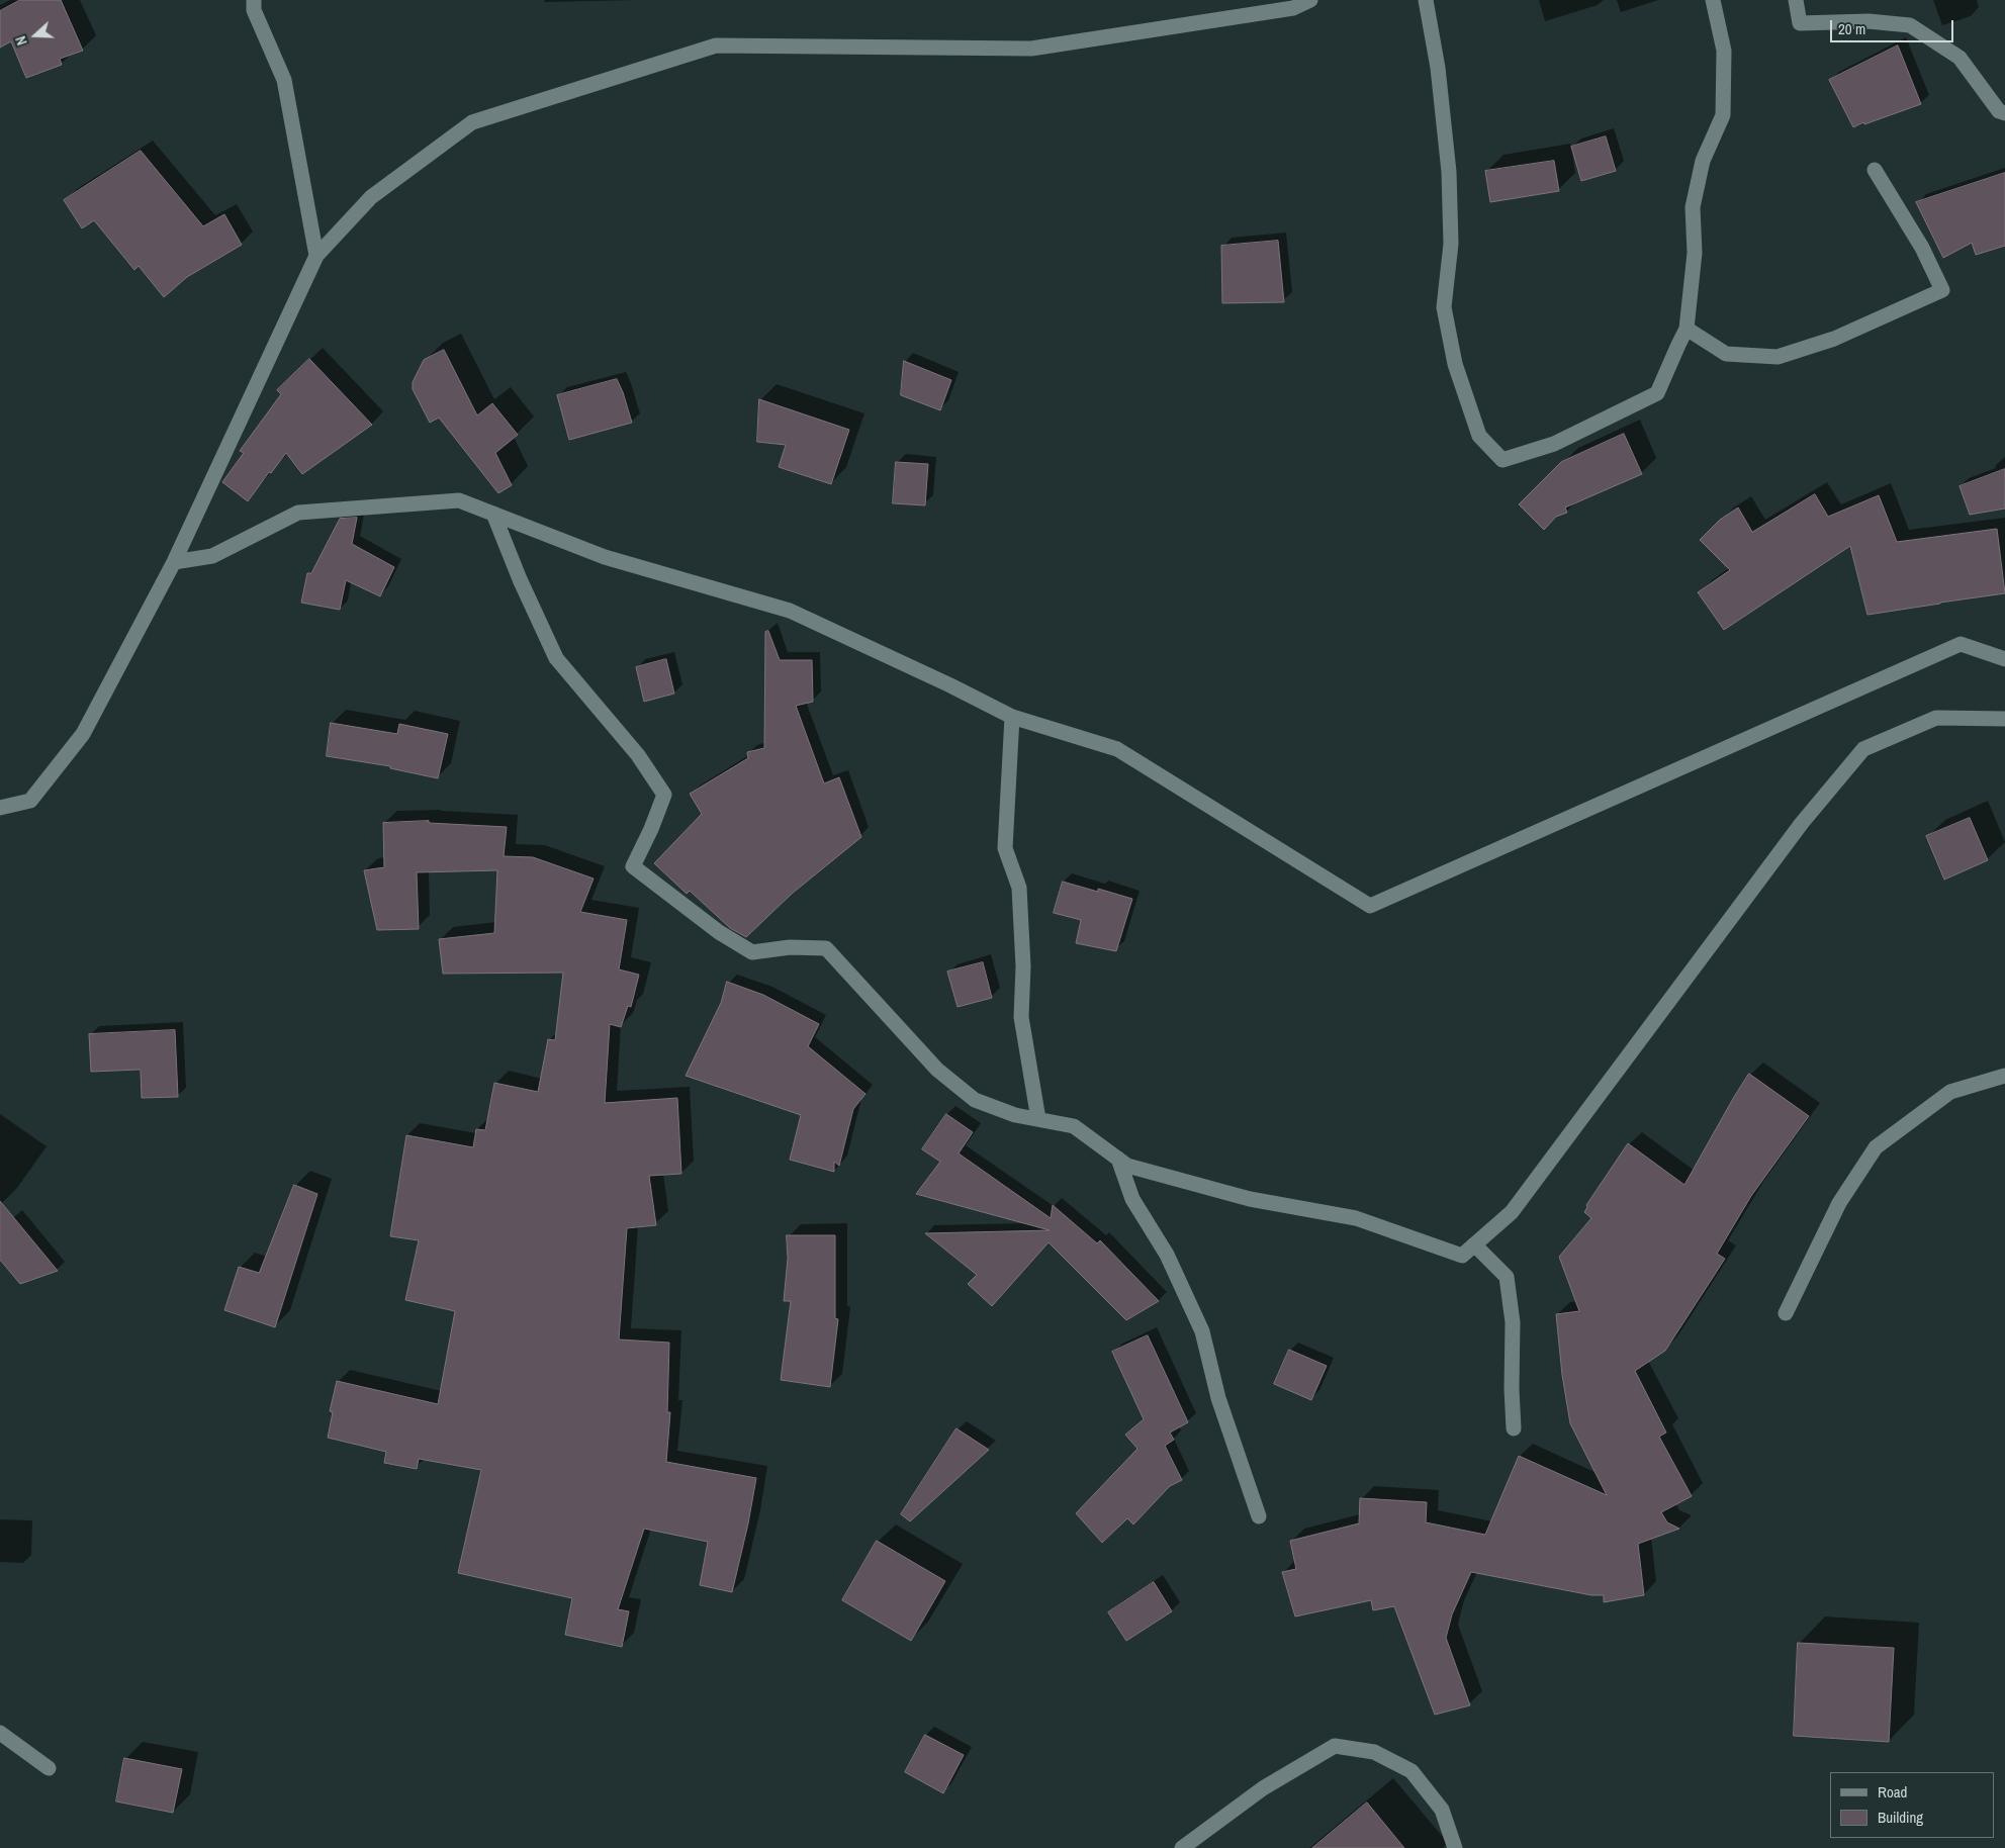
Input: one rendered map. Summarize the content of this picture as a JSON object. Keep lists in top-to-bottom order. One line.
{"legend":["Road","Building"],"scale_bar":"20 m","north":"left"}
